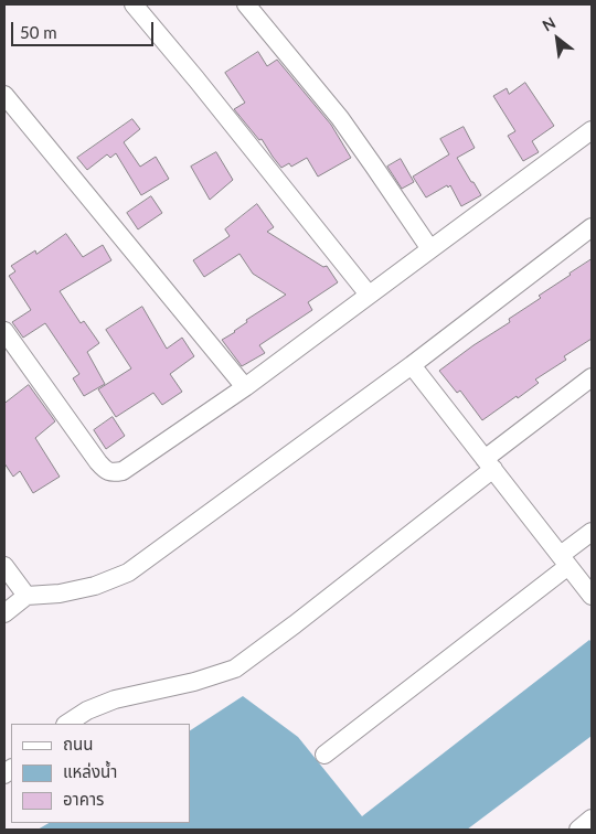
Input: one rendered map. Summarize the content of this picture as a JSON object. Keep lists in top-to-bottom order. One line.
{"legend":["ถนน","แหล่งน้ำ","อาคาร"],"scale_bar":"50 m","north":"top left"}
